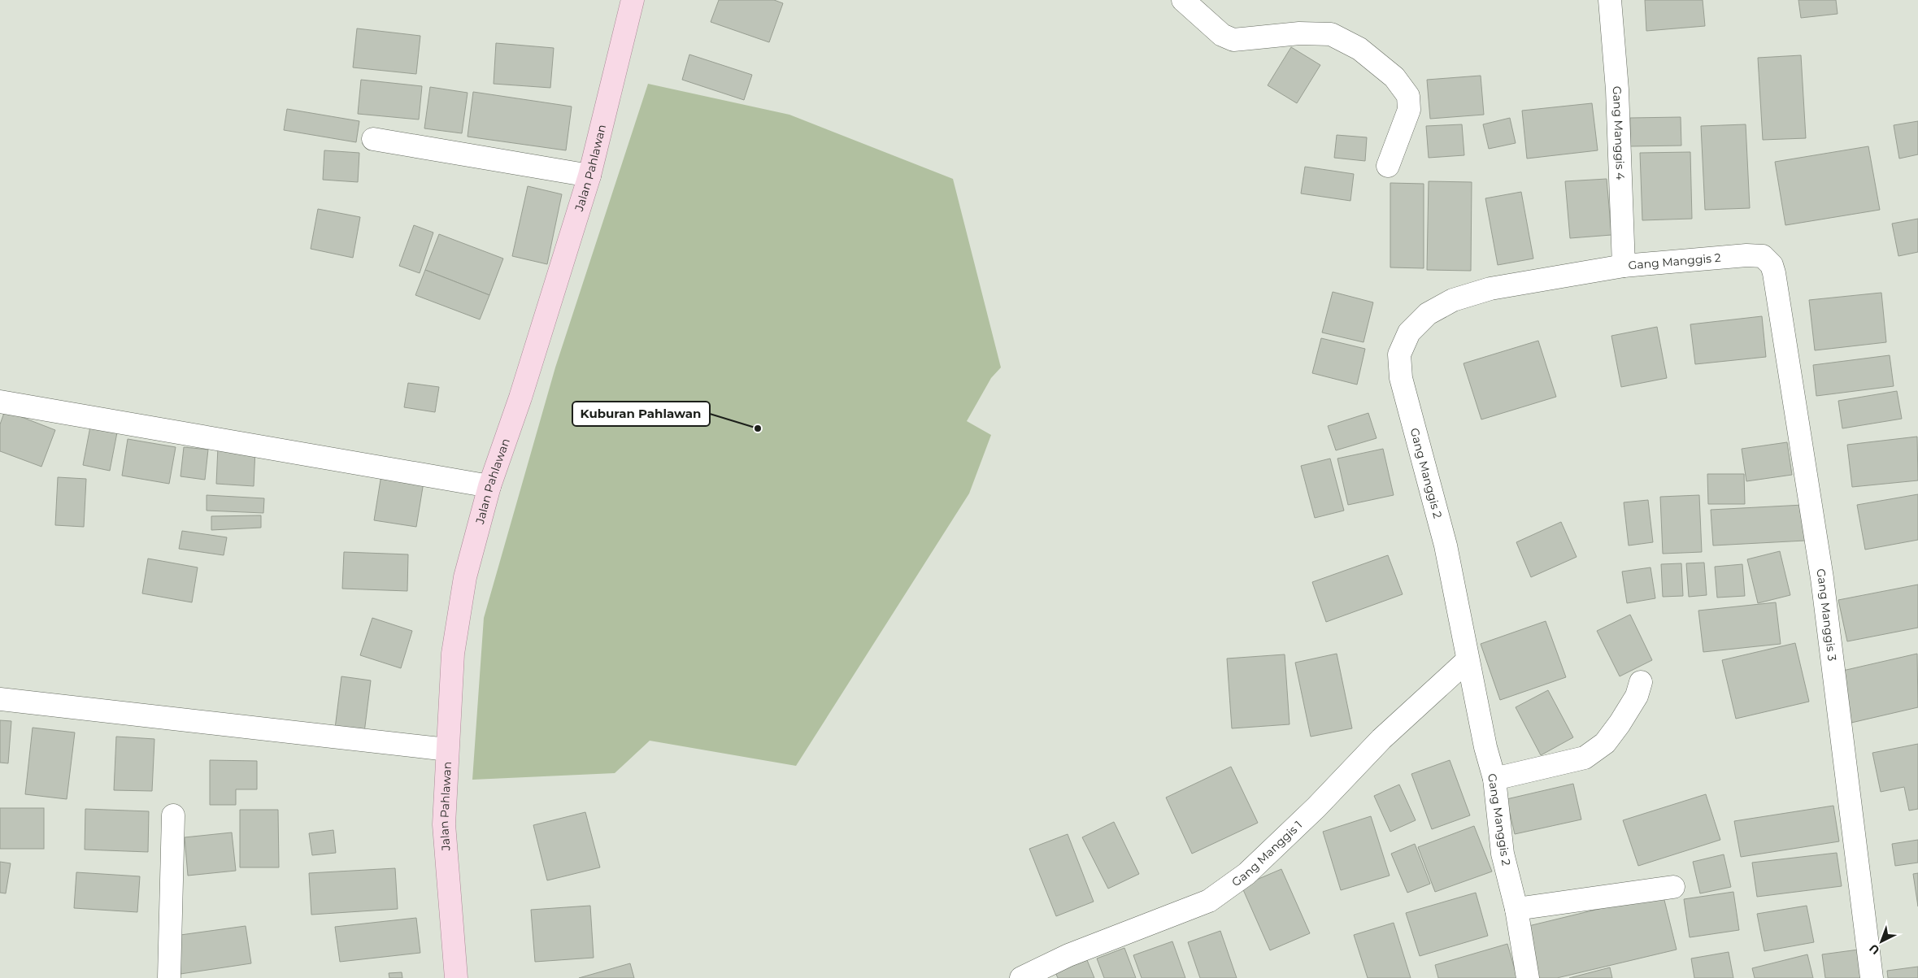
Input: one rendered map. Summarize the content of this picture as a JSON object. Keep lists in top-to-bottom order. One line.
{"streets":{"main road":["Jalan Pahlawan"],"street":["Gang Manggis 4","Gang Manggis 2","Gang Manggis 3","Gang Manggis 1"]},"crossings":[["Gang Manggis 4","Gang Manggis 2"],["Gang Manggis 2","Gang Manggis 3"],["Gang Manggis 2","Gang Manggis 1"]],"places":["Kuburan Pahlawan"],"north":"bottom left"}
